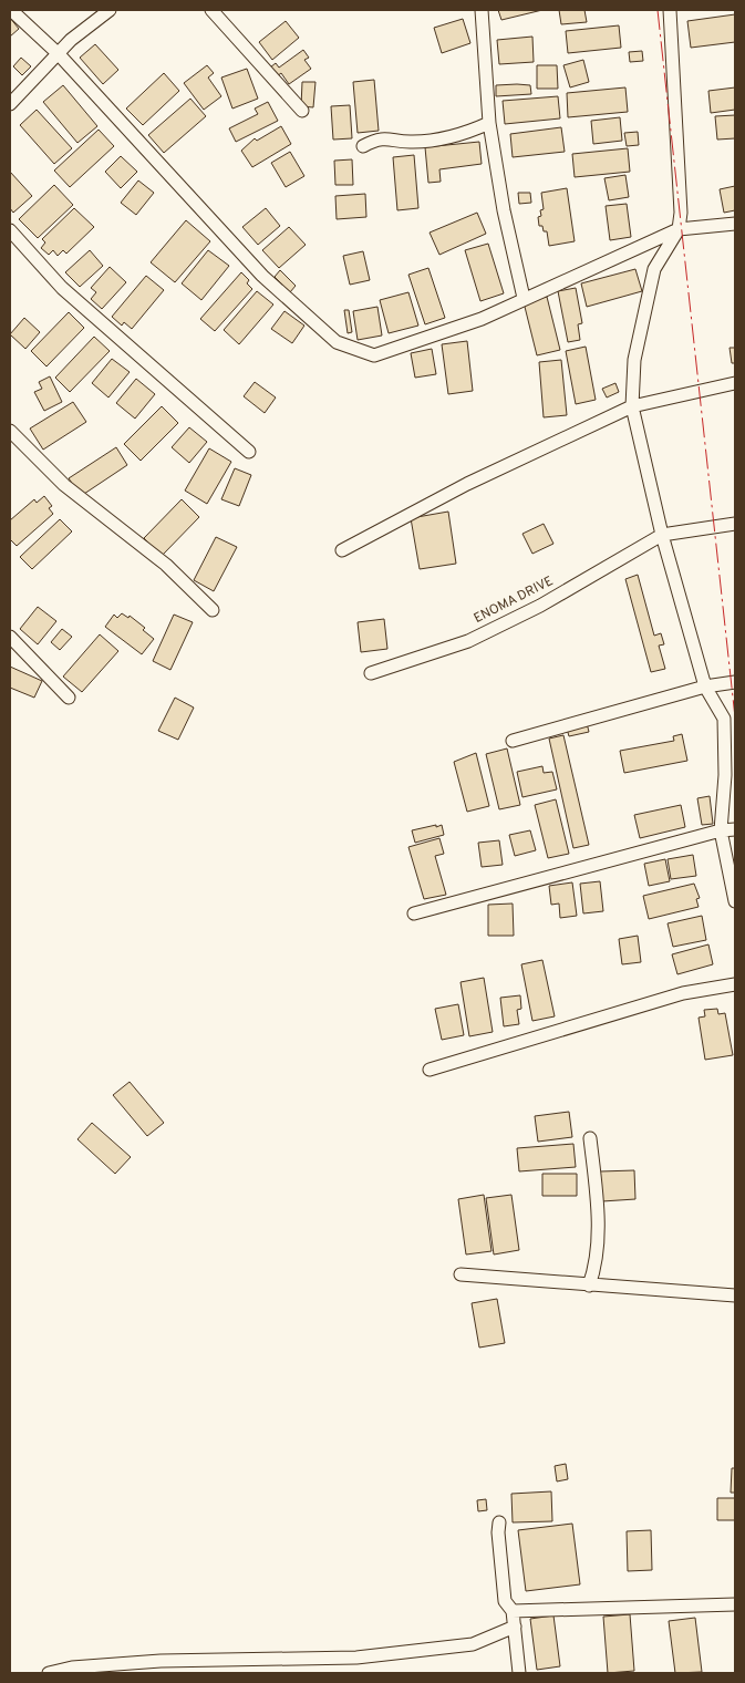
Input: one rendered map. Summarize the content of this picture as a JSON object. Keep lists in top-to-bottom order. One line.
{"streets":{"street":["ENOMA DRIVE"]}}
